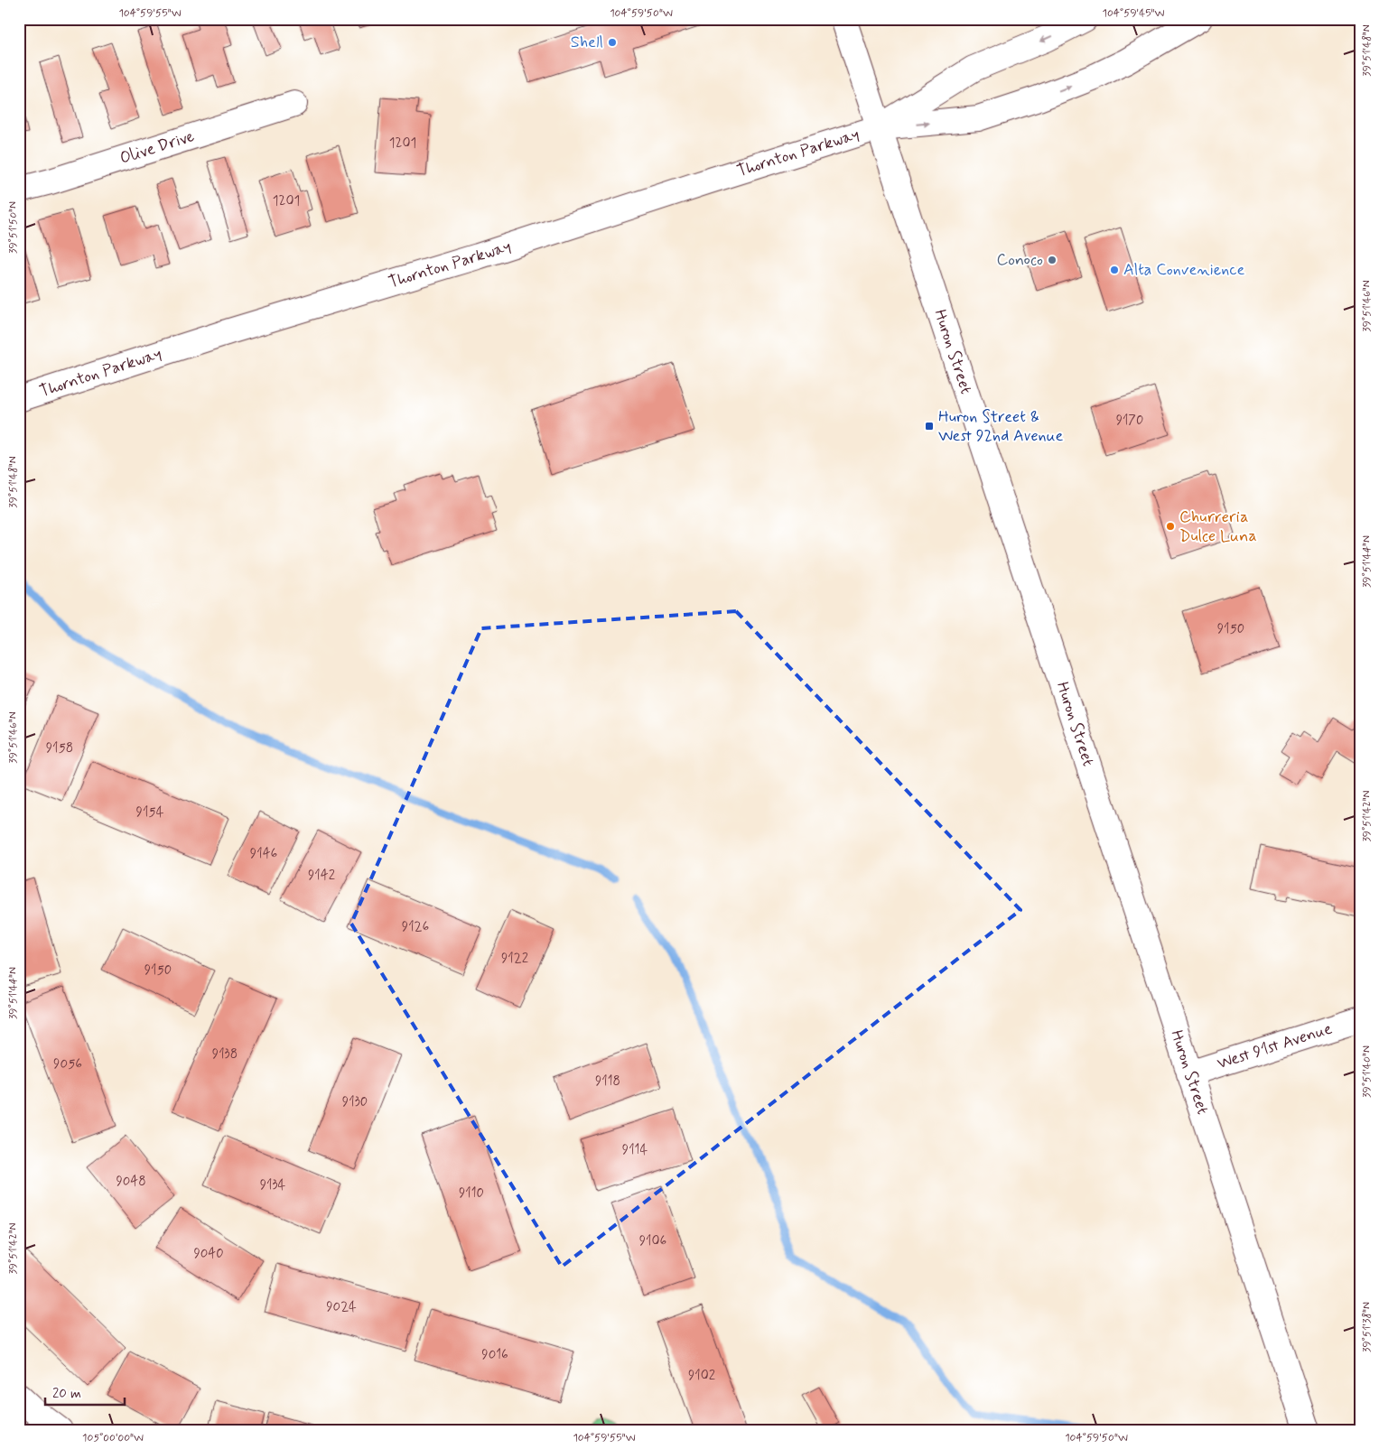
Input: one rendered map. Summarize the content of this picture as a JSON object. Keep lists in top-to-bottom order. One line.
{"streets":{"main road":["Olive Drive","Thornton Parkway","Huron Street","West 91st Avenue"]},"crossings":[["Thornton Parkway","Huron Street"],["Huron Street","West 91st Avenue"]],"places":{"other":["Shell","Conoco","Alta Convenience","Churreria Dulce Luna"],"transit":["Huron Street & West 92nd Avenue"]},"house_numbers":["1201","1201","9170","9150","9158","9154","9146","9142","9126","9122","9150","9138","9056","9118","9130","9114","9048","9134","9110","9106","9040","9024","9016","9102"],"scale_bar":"20 m","coordinates":["104°59'55\"W","104°59'50\"W","104°59'45\"W","39°51'48\"N","39°51'50\"N","39°51'46\"N","39°51'44\"N","39°51'42\"N","39°51'40\"N","39°51'38\"N","105°00'00\"W"]}
